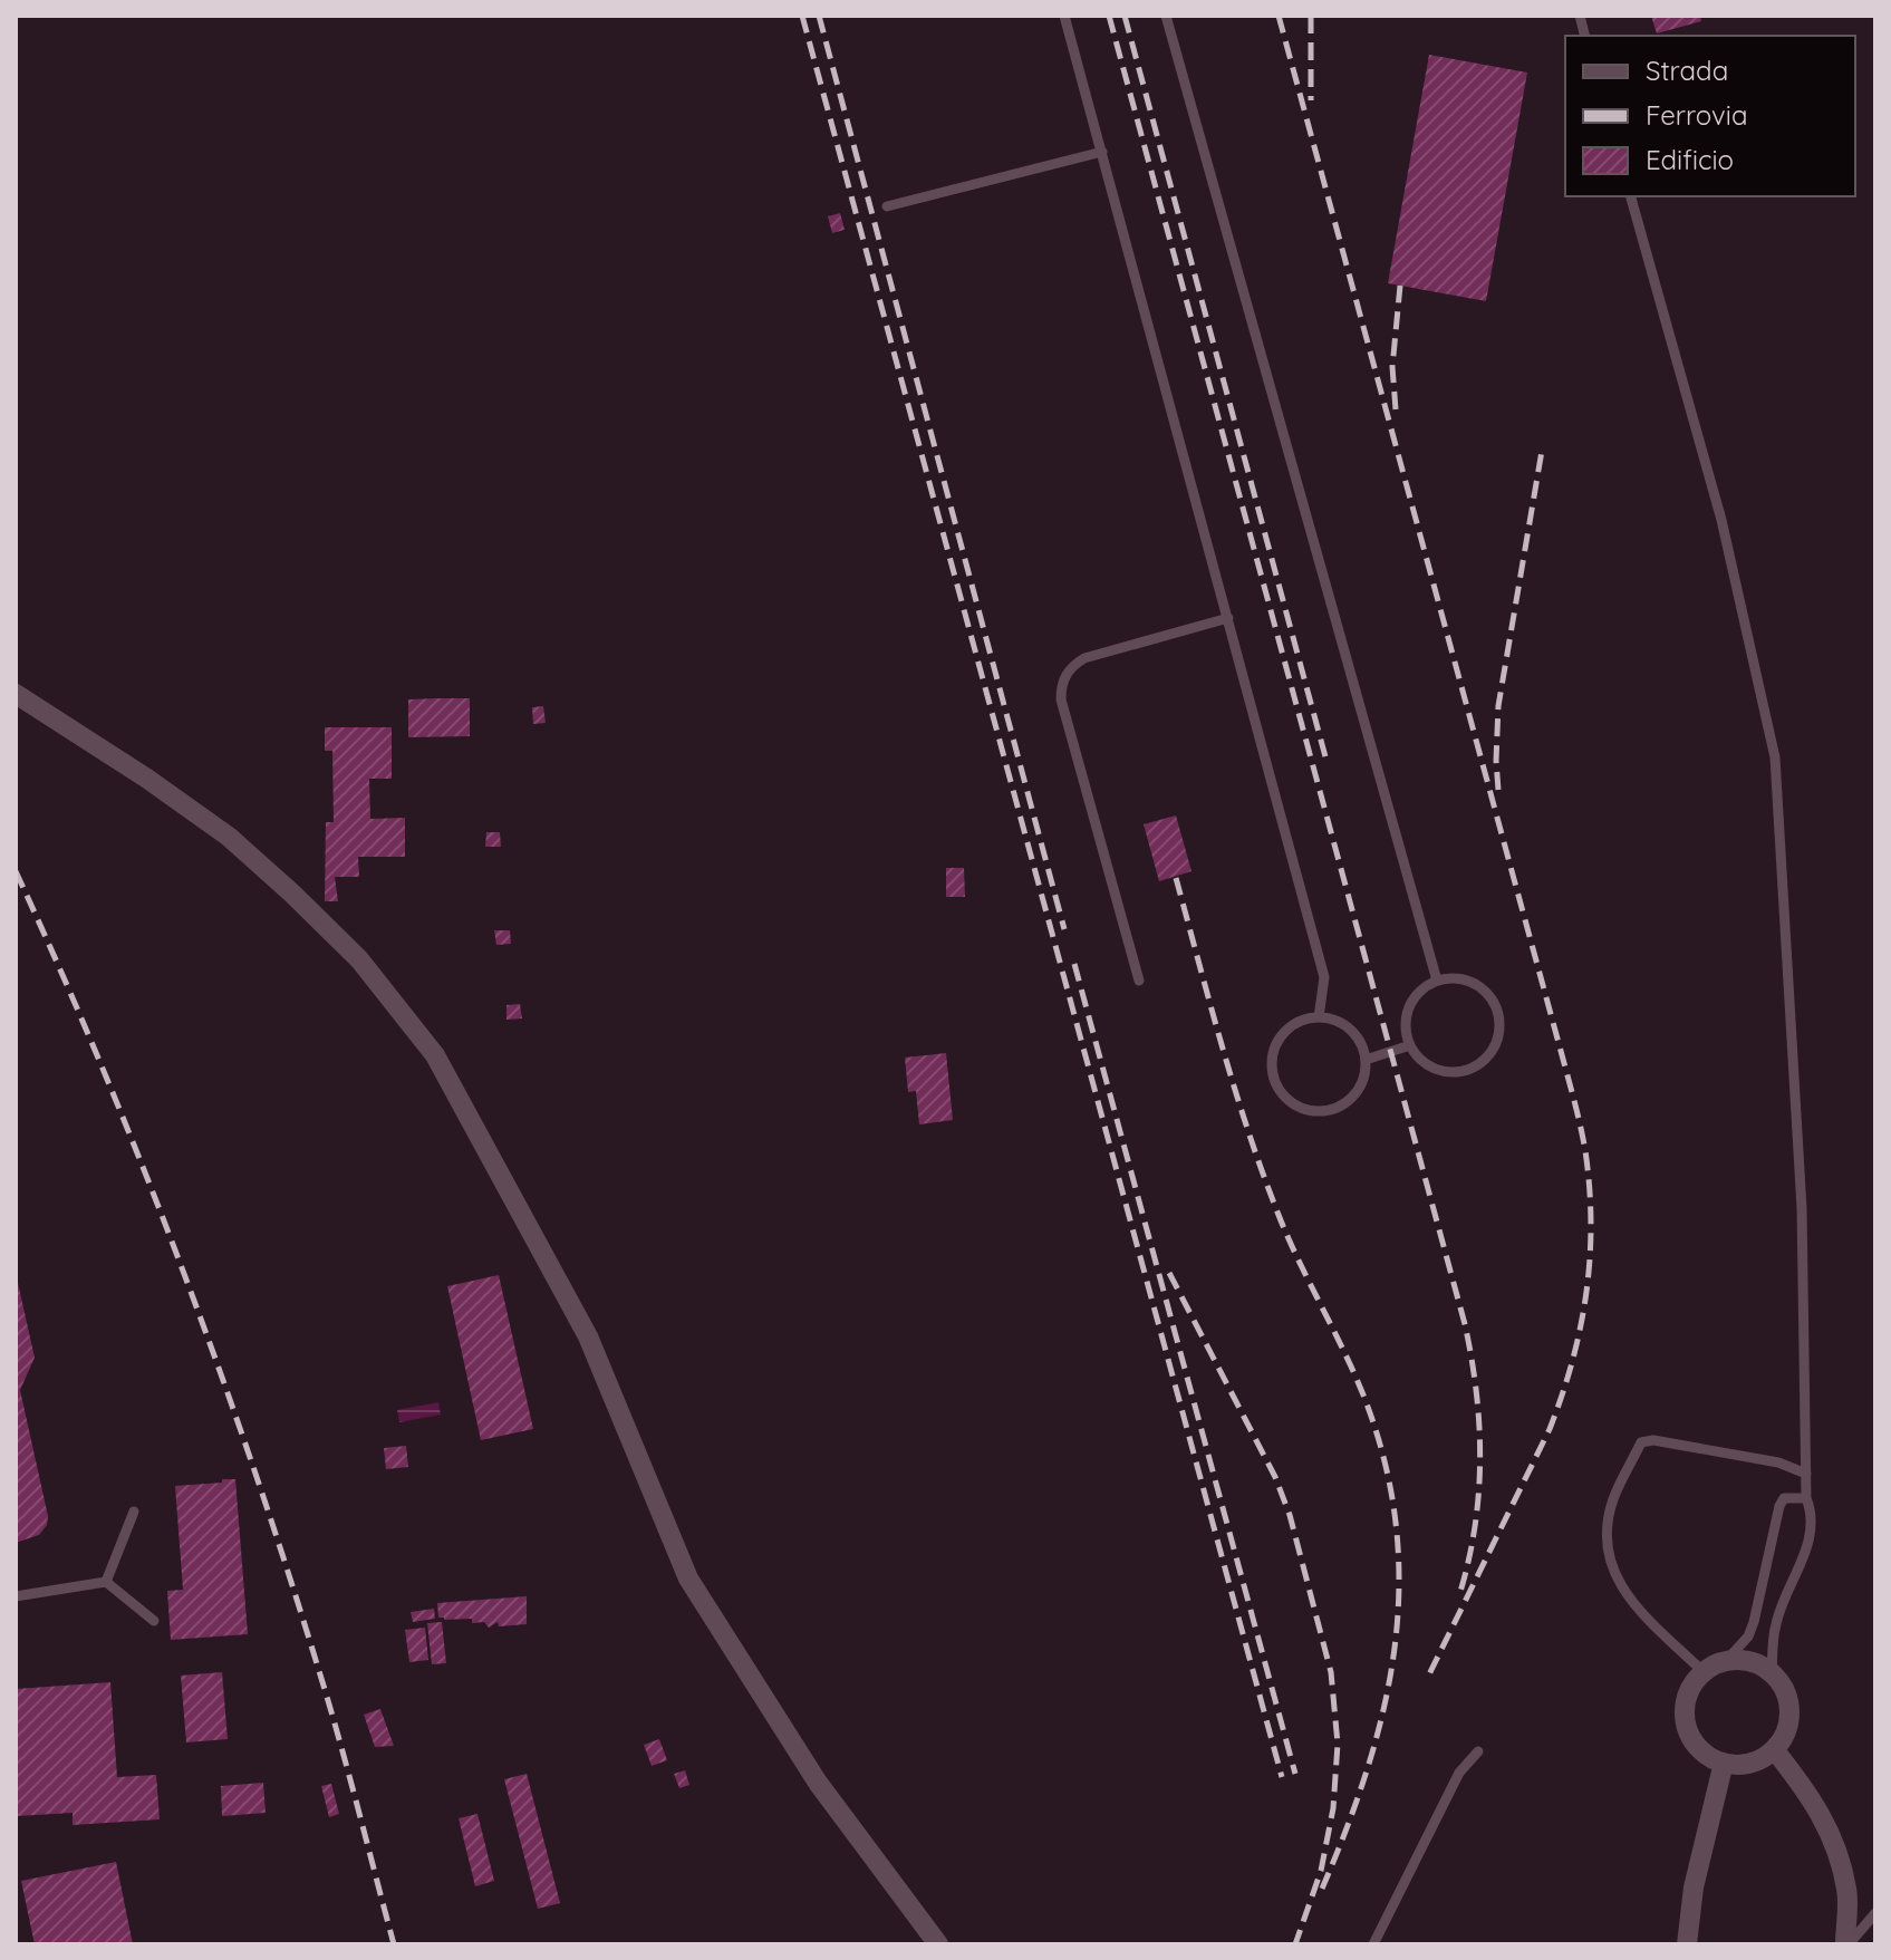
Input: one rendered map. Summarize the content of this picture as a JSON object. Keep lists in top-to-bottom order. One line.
{"legend":["Strada","Ferrovia","Edificio"]}
